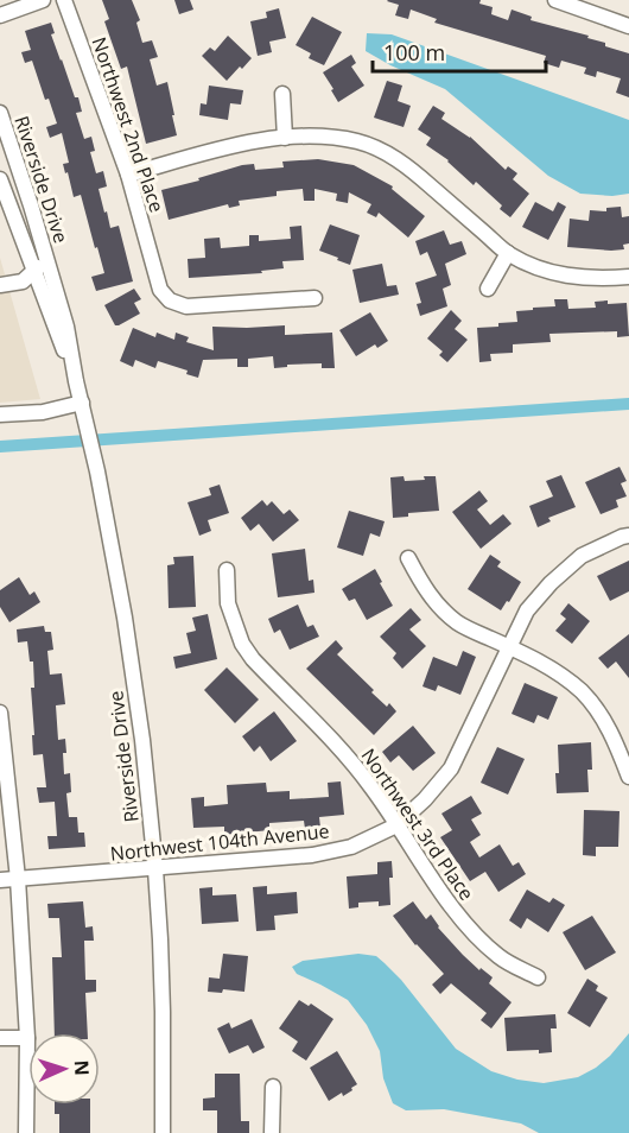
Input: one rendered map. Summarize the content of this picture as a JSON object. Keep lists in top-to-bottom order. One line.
{"streets":{"street":["Northwest 2nd Place","Riverside Drive","Northwest 3rd Place","Northwest 104th Avenue"]},"crossings":[["Riverside Drive","Northwest 104th Avenue"],["Northwest 3rd Place","Northwest 104th Avenue"]],"scale_bar":"100 m","north":"right"}
